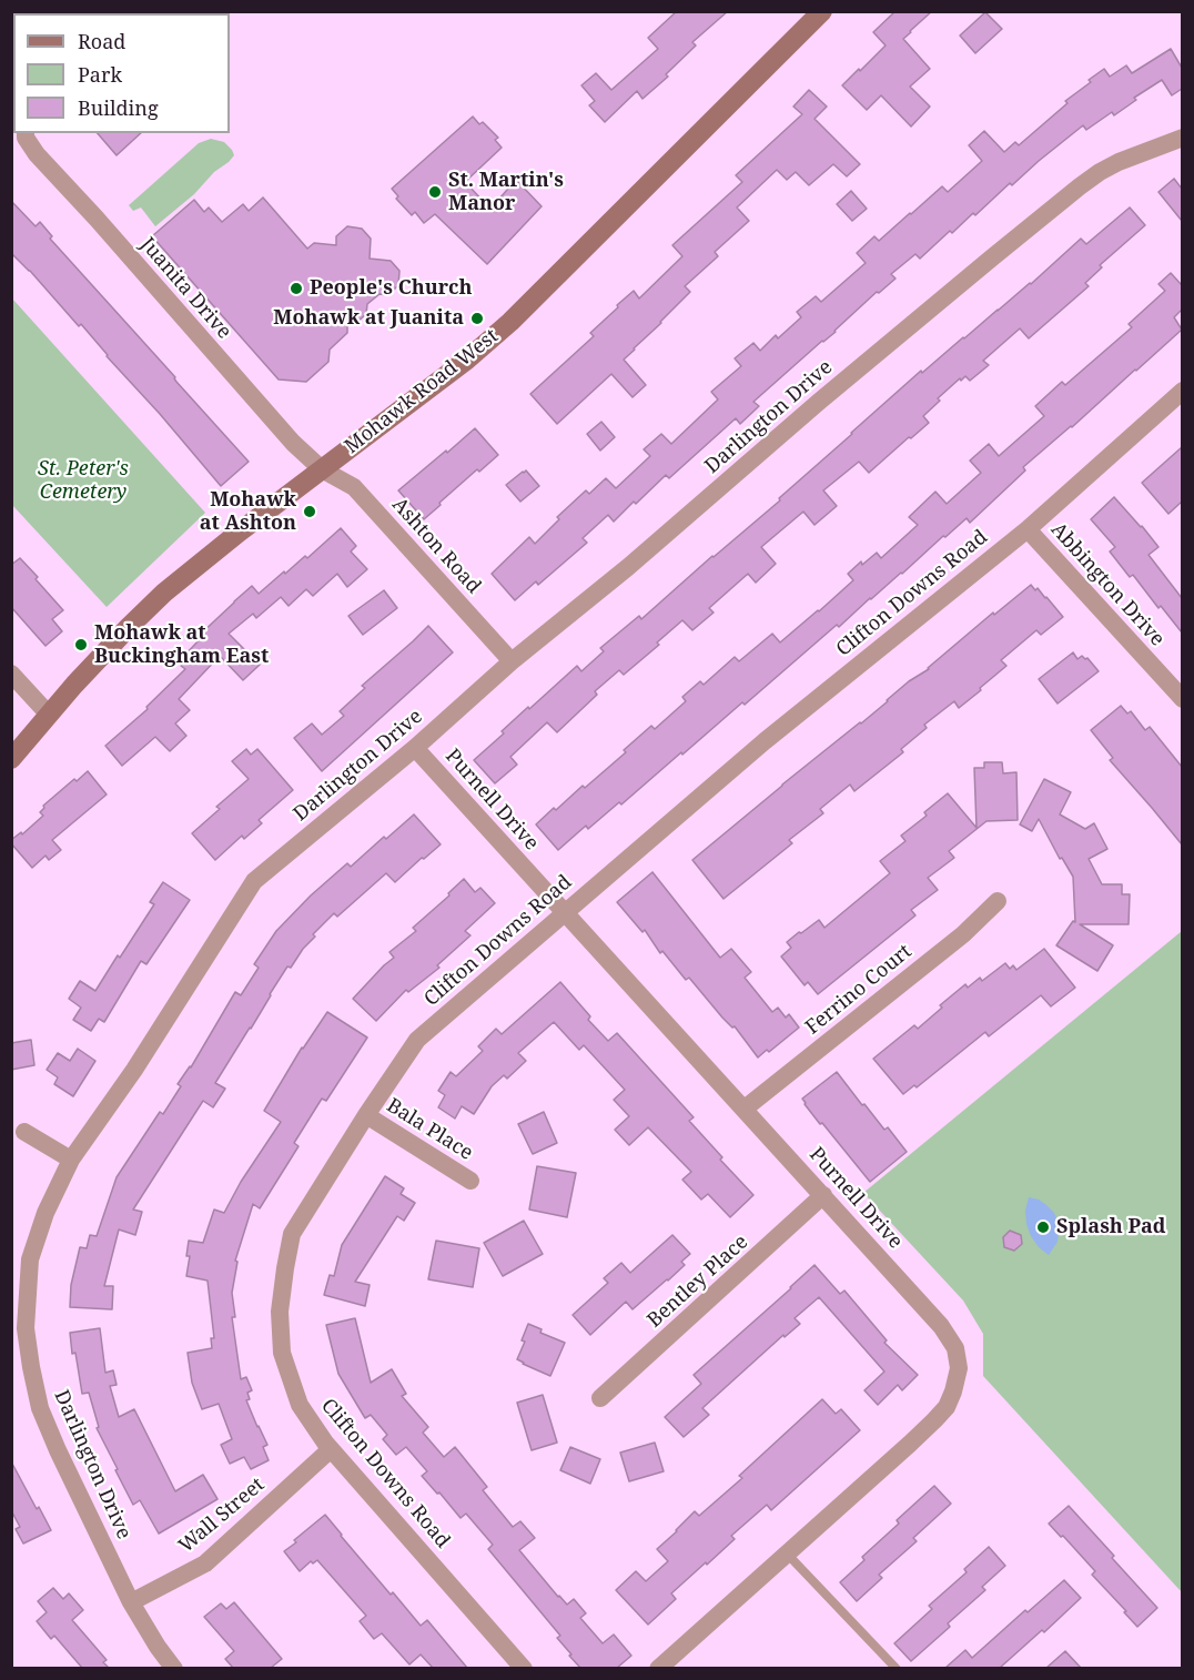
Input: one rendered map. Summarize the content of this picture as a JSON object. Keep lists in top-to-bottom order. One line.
{"streets":{"main road":["Mohawk Road West"],"street":["Juanita Drive","Darlington Drive","Ashton Road","Abbington Drive","Clifton Downs Road","Purnell Drive","Ferrino Court","Bala Place","Bentley Place","Wall Street"]},"crossings":[["Juanita Drive","Mohawk Road West"],["Juanita Drive","Ashton Road"],["Mohawk Road West","Ashton Road"],["Darlington Drive","Ashton Road"],["Darlington Drive","Purnell Drive"],["Darlington Drive","Wall Street"],["Abbington Drive","Clifton Downs Road"],["Clifton Downs Road","Purnell Drive"],["Clifton Downs Road","Bala Place"],["Clifton Downs Road","Wall Street"],["Purnell Drive","Ferrino Court"],["Purnell Drive","Bentley Place"]],"parks":["St. Peter's Cemetery"],"places":["St. Martin's Manor","People's Church","Mohawk at Juanita","Mohawk at Ashton","Mohawk at Buckingham East","Splash Pad"],"legend":["Road","Park","Building"]}
